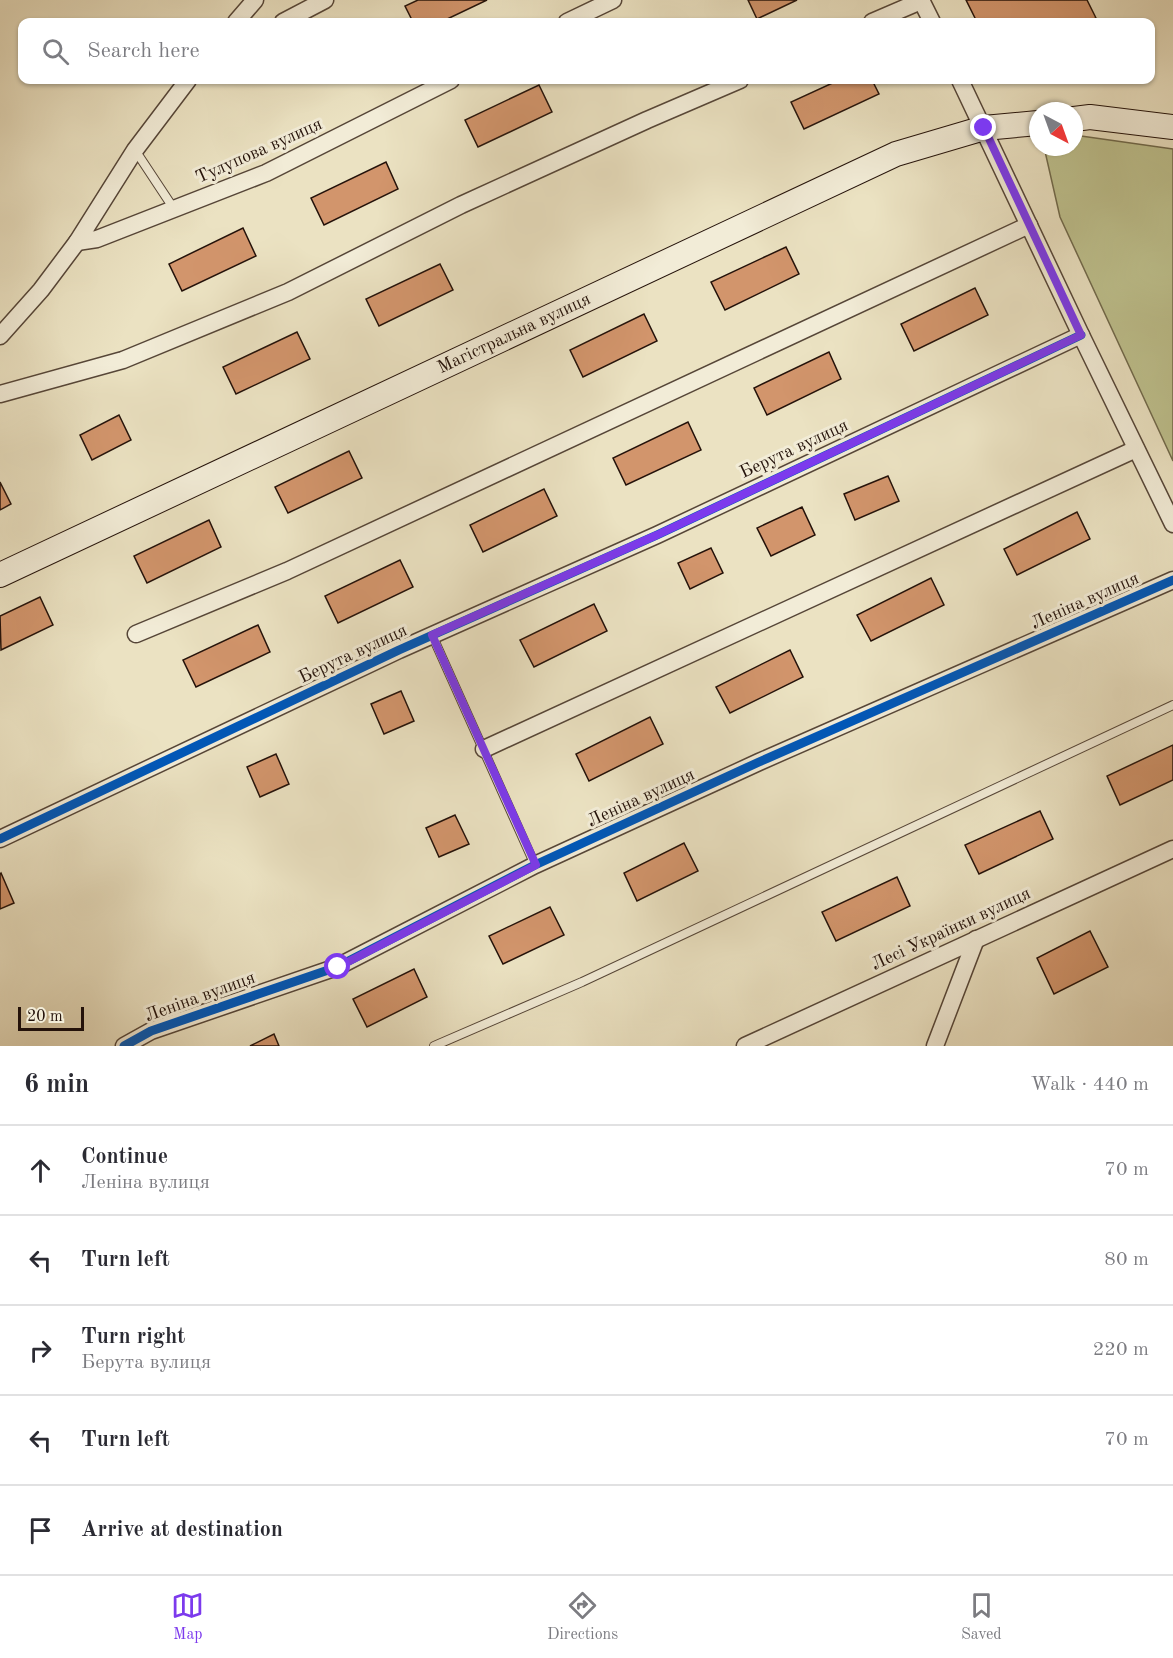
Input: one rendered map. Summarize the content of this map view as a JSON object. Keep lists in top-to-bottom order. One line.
{"streets":{"main road":["Магістральна вулиця"],"street":["Тулупова вулиця","Берута вулиця","Леніна вулиця","Лесі Українки вулиця"]},"scale_bar":"20 m","north":"bottom right","page":{"search":"Search here","scale":"20 m","heading":["6 min","Walk · 440 m"],"list":[["Continue","Леніна вулиця","70 m"],["Turn left","80 m"],["Turn right","Берута вулиця","220 m"],["Turn left","70 m"],"Arrive at destination"],"nav":["Map","Directions","Saved"]}}
